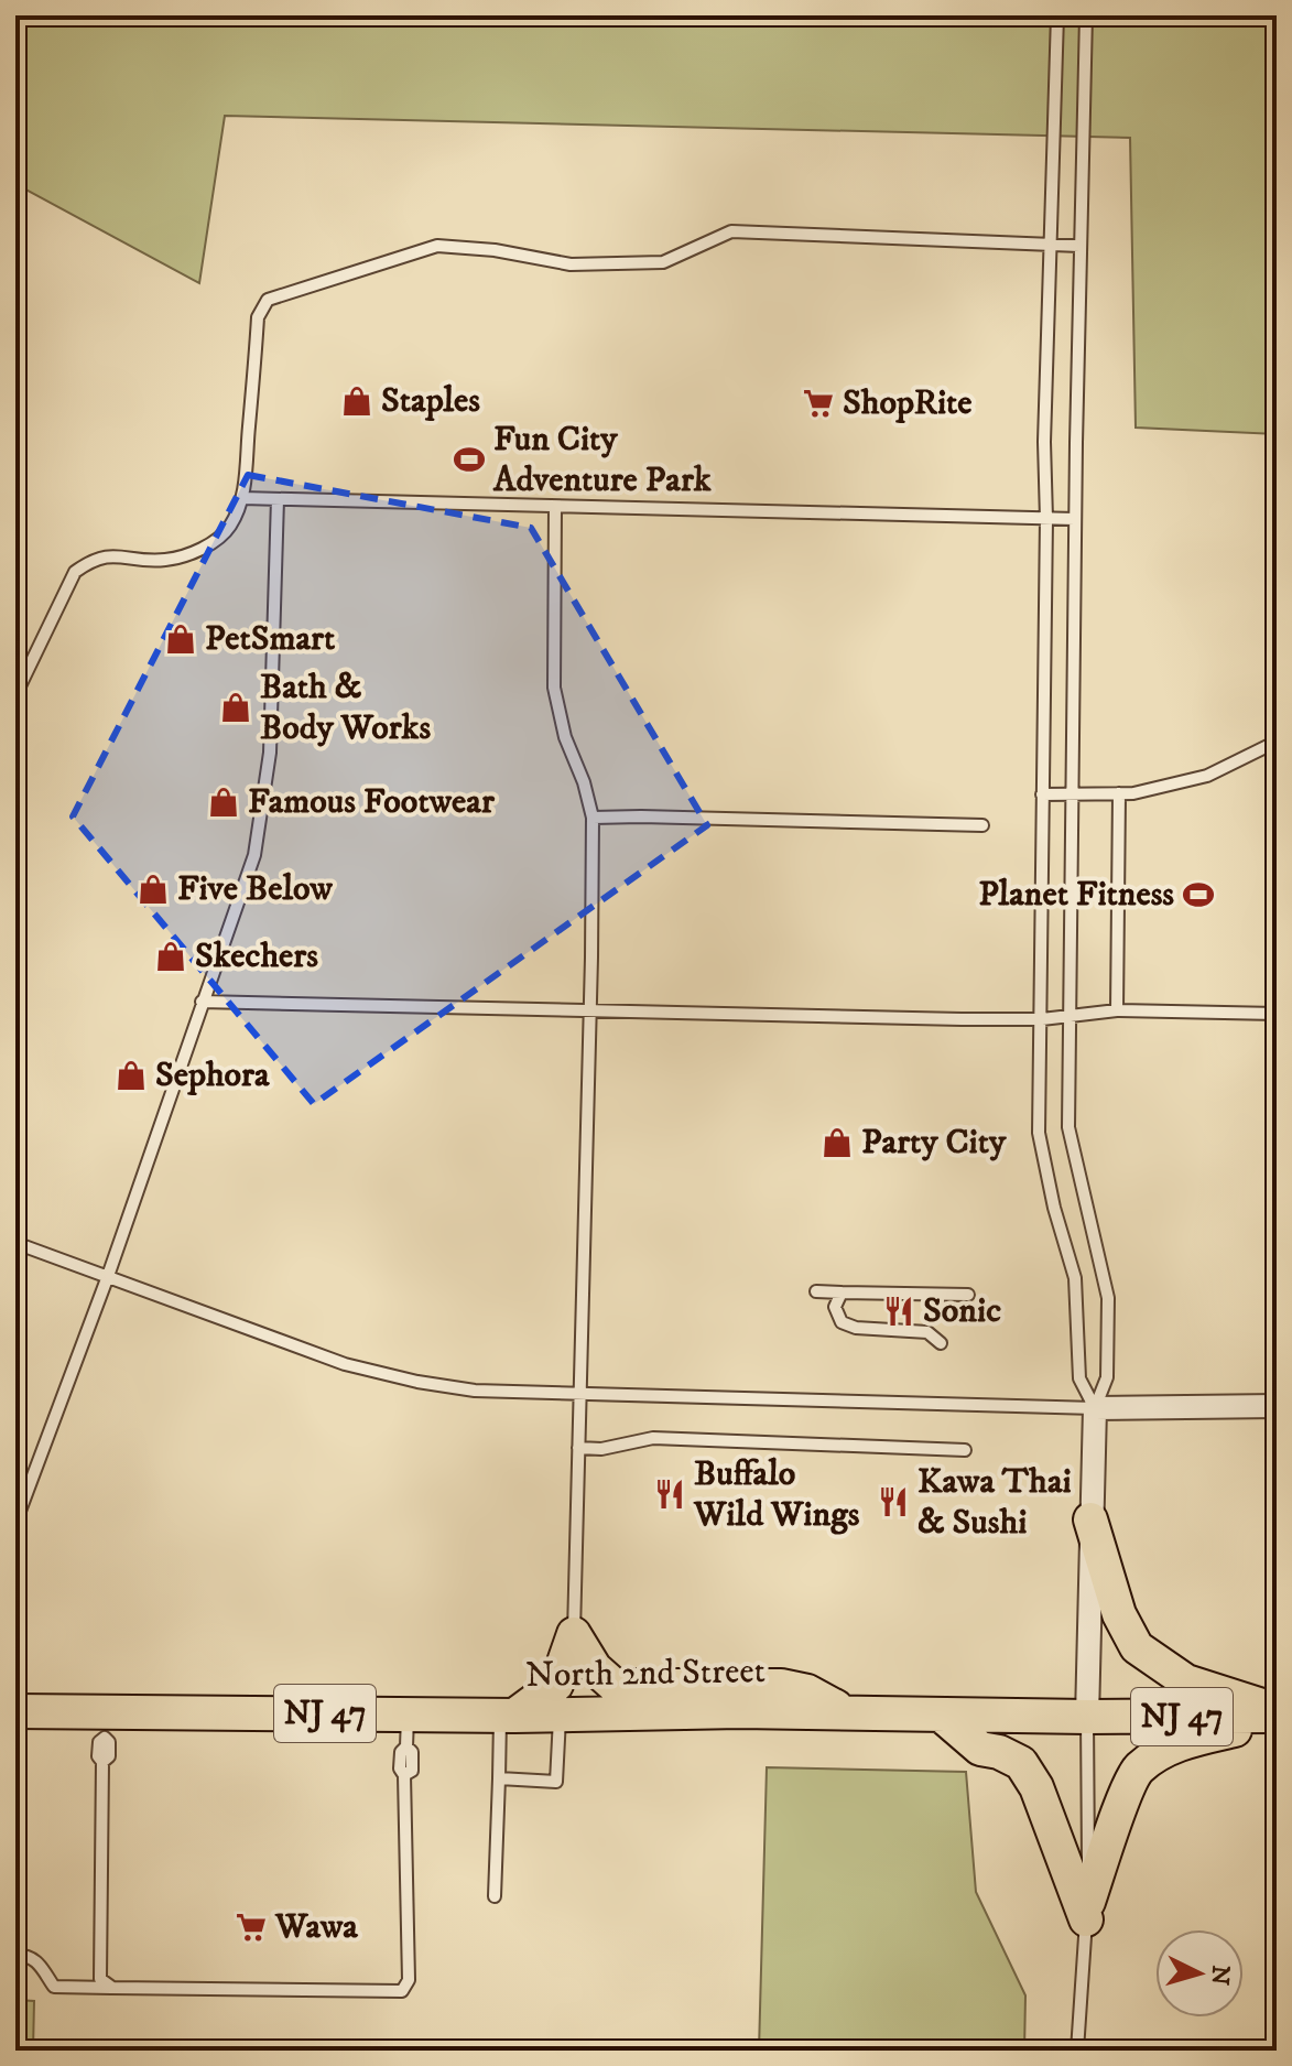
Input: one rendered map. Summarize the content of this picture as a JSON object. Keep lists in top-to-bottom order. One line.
{"streets":{"main road":["North 2nd Street","NJ 47"]},"places":{"shop":["Staples","PetSmart","Bath & Body Works","Famous Footwear","Five Below","Skechers","Sephora","Party City"],"supermarket":["ShopRite","Wawa"],"sports":["Fun City Adventure Park","Planet Fitness"],"restaurant":["Sonic","Buffalo Wild Wings","Kawa Thai & Sushi"]},"north":"right"}
